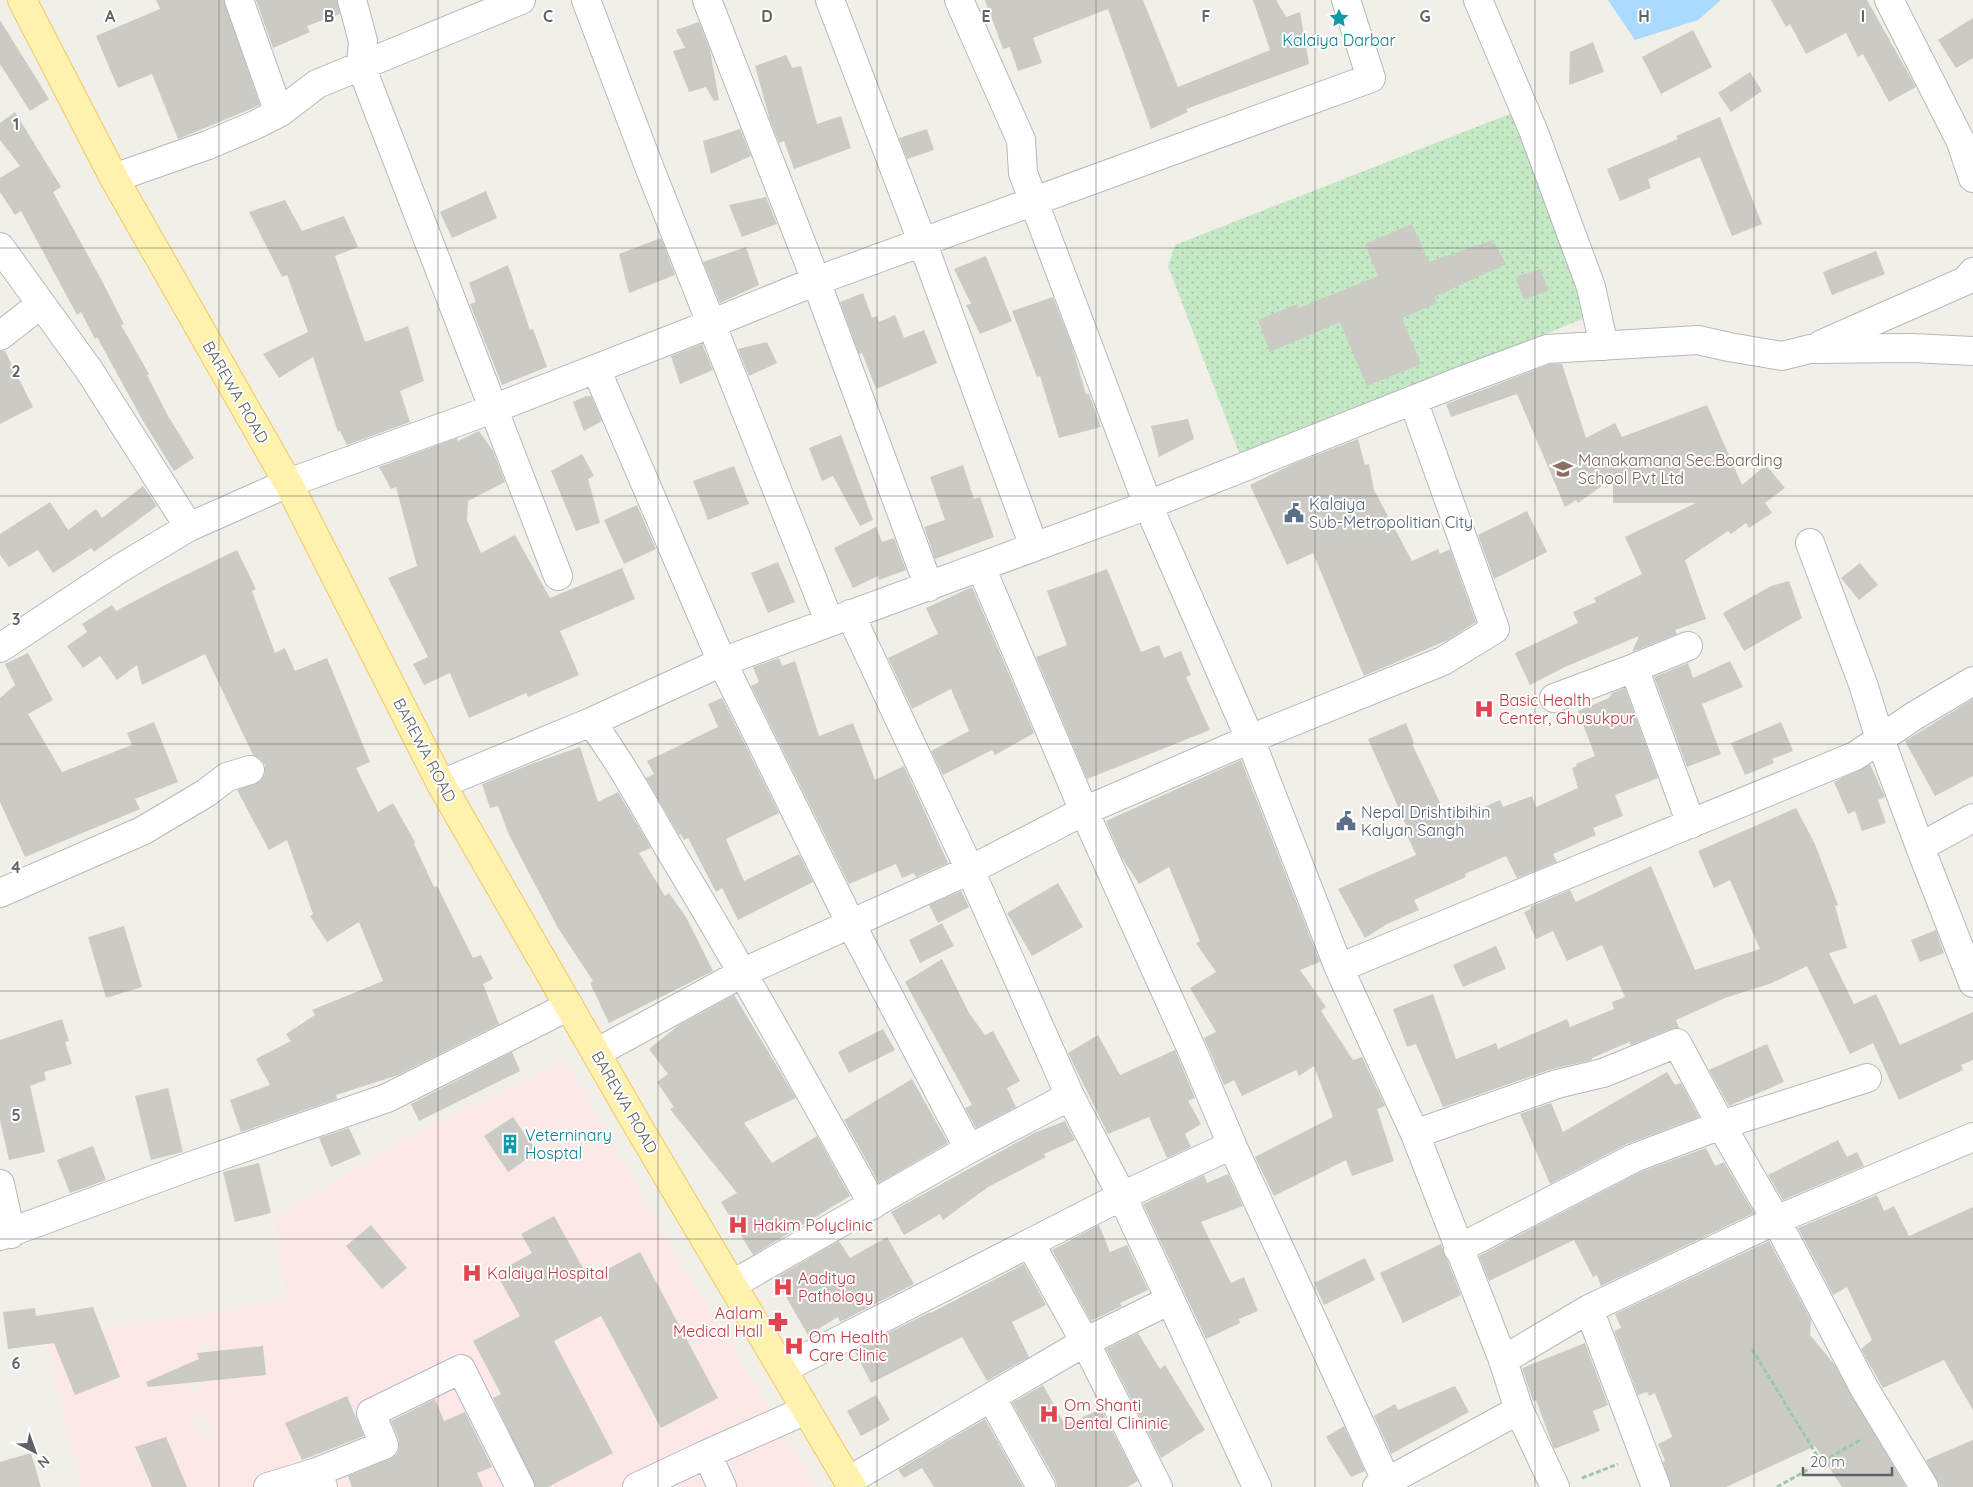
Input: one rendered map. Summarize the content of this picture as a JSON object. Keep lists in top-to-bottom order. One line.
{"streets":{"main road":["BAREWA ROAD"]},"places":{"place":["Kalaiya Darbar"],"school or university":["Manakamana Sec.Boarding School Pvt Ltd"],"public building":["Kalaiya Sub-Metropolitian City","Nepal Drishtibihin Kalyan Sangh"],"hospital":["Basic Health Center, Ghusukpur","Hakim Polyclinic","Kalaiya Hospital","Aaditya Pathology","Om Health Care Clinic","Om Shanti Dental Clininic"],"building":["Veterninary Hosptal"],"pharmacy":["Aalam Medical Hall"]},"scale_bar":"20 m","north":"bottom right","grid":{"columns":["A","B","C","D","E","F","G","H","I"],"rows":["1","2","3","4","5","6"]}}
